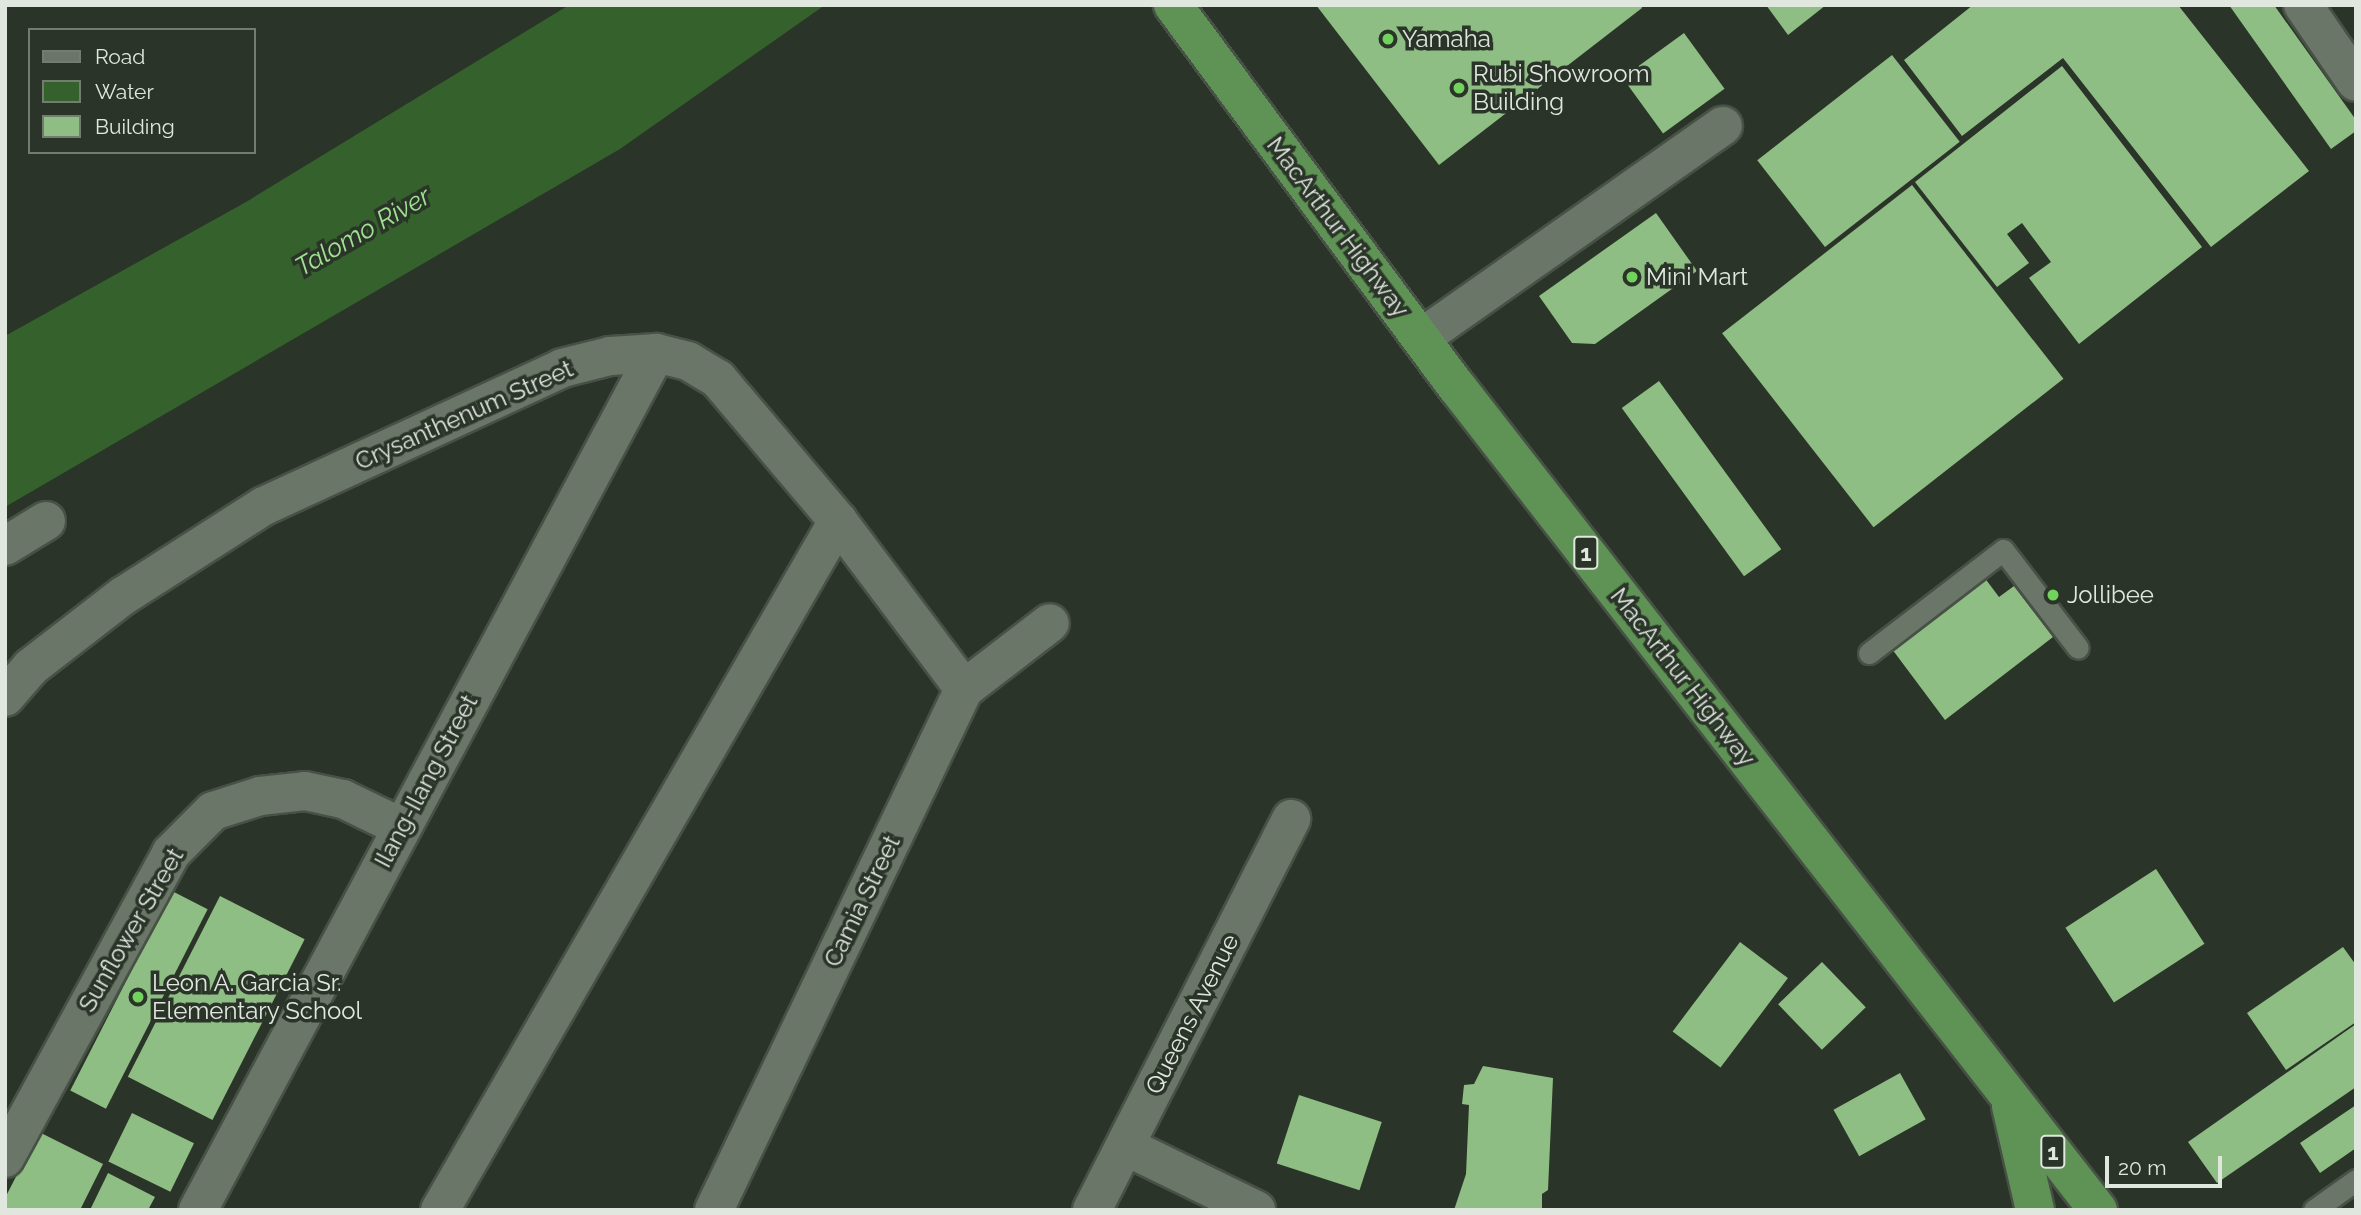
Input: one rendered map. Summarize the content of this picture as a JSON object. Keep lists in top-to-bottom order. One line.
{"streets":{"highway":["MacArthur Highway","1"],"street":["Crysanthenum Street","Ilang-Ilang Street","Camia Street","Sunflower Street","Queens Avenue"]},"crossings":[["Crysanthenum Street","Ilang-Ilang Street"],["Crysanthenum Street","Camia Street"],["Ilang-Ilang Street","Sunflower Street"]],"water":["Talomo River"],"places":["Yamaha","Rubi Showroom Building","Mini Mart","Jollibee","Leon A. Garcia Sr. Elementary School"],"legend":["Road","Water","Building"],"scale_bar":"20 m"}
